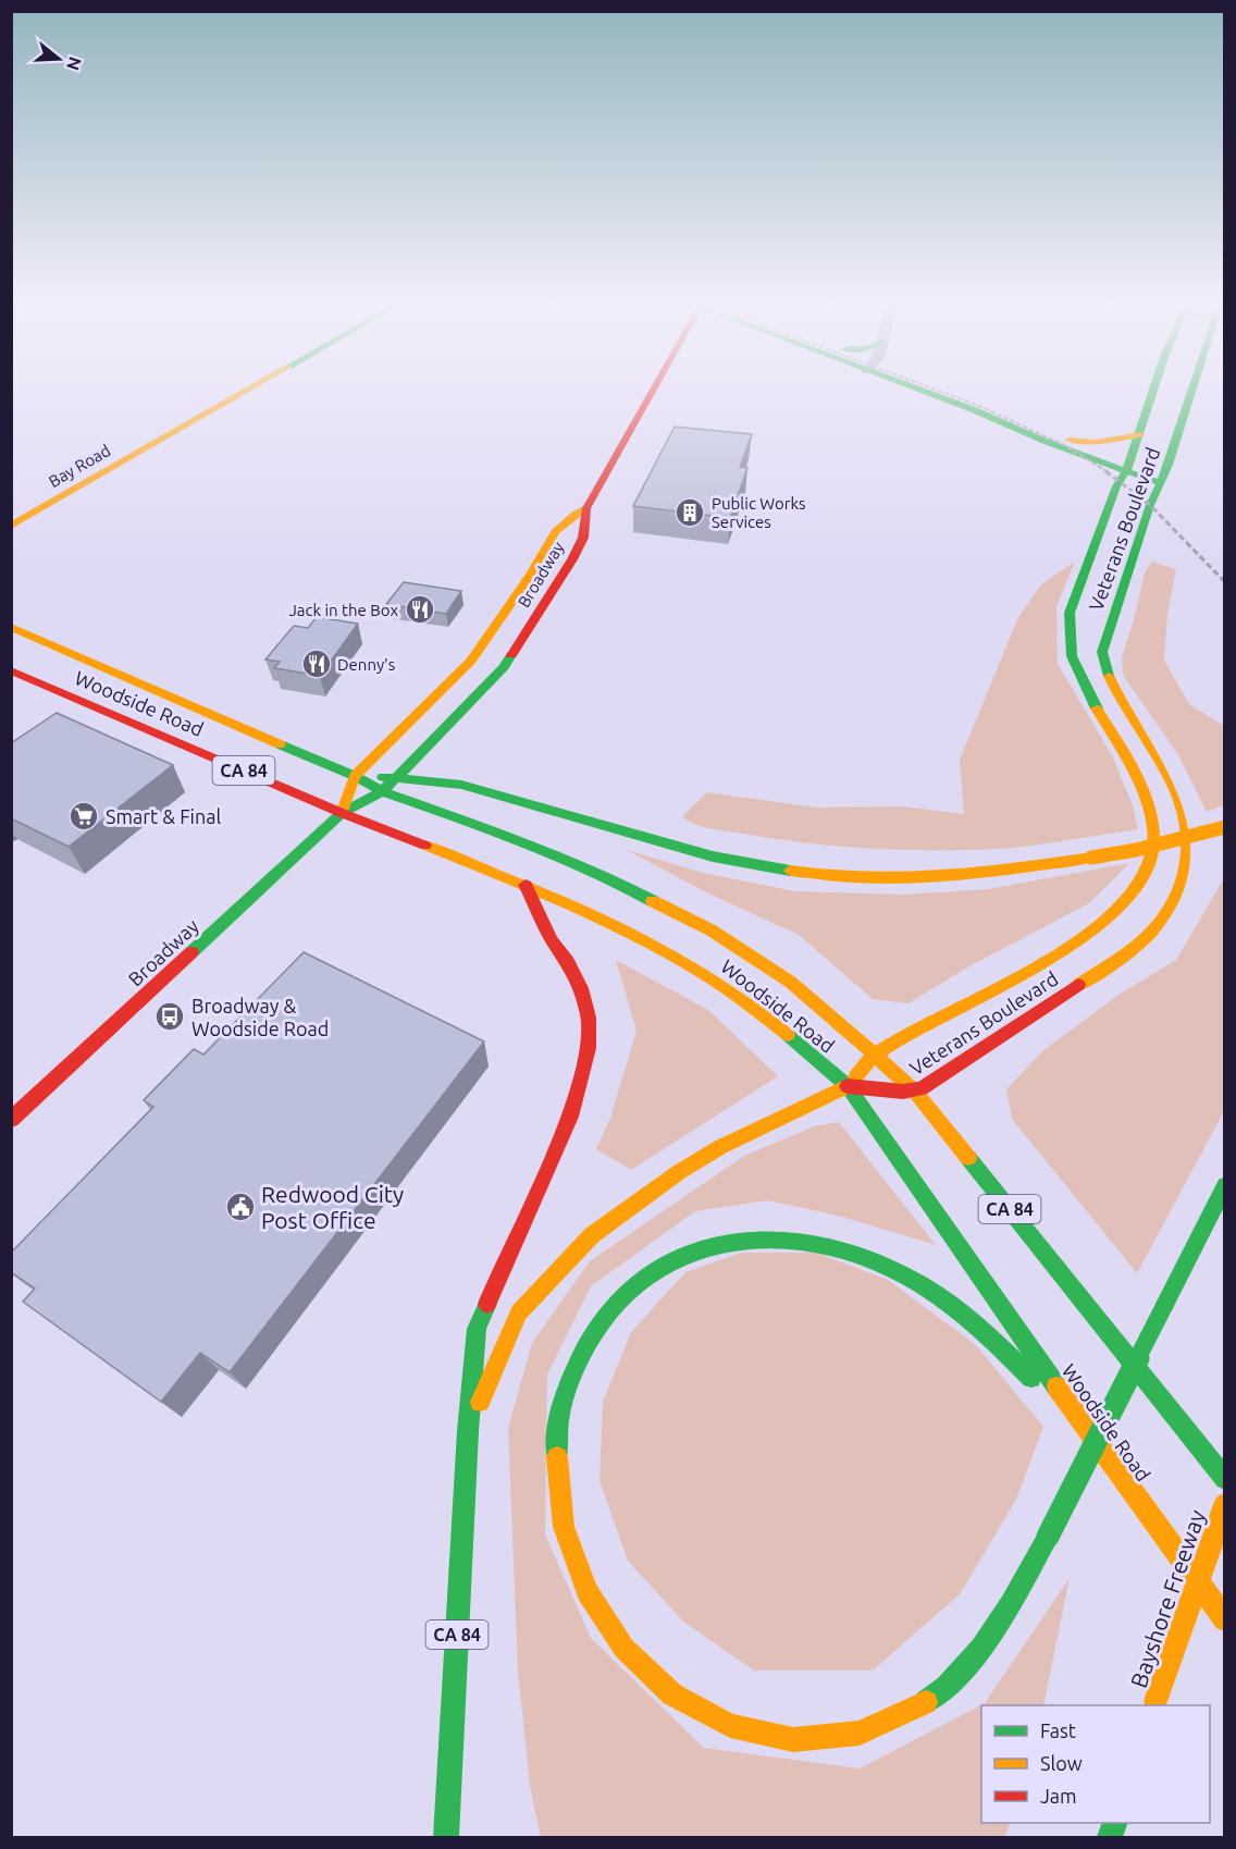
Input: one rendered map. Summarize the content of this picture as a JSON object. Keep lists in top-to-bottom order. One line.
{"streets":{"main road":["Bay Road","Veterans Boulevard","Broadway","Woodside Road","CA 84","Bayshore Freeway"]},"crossings":[["Veterans Boulevard","Woodside Road"],["Broadway","Woodside Road"]],"places":{"building":["Public Works Services"],"restaurant":["Jack in the Box","Denny's"],"supermarket":["Smart & Final"],"bus stop":["Broadway & Woodside Road"],"public building":["Redwood City Post Office"]},"legend":["Fast","Slow","Jam"],"north":"right"}
